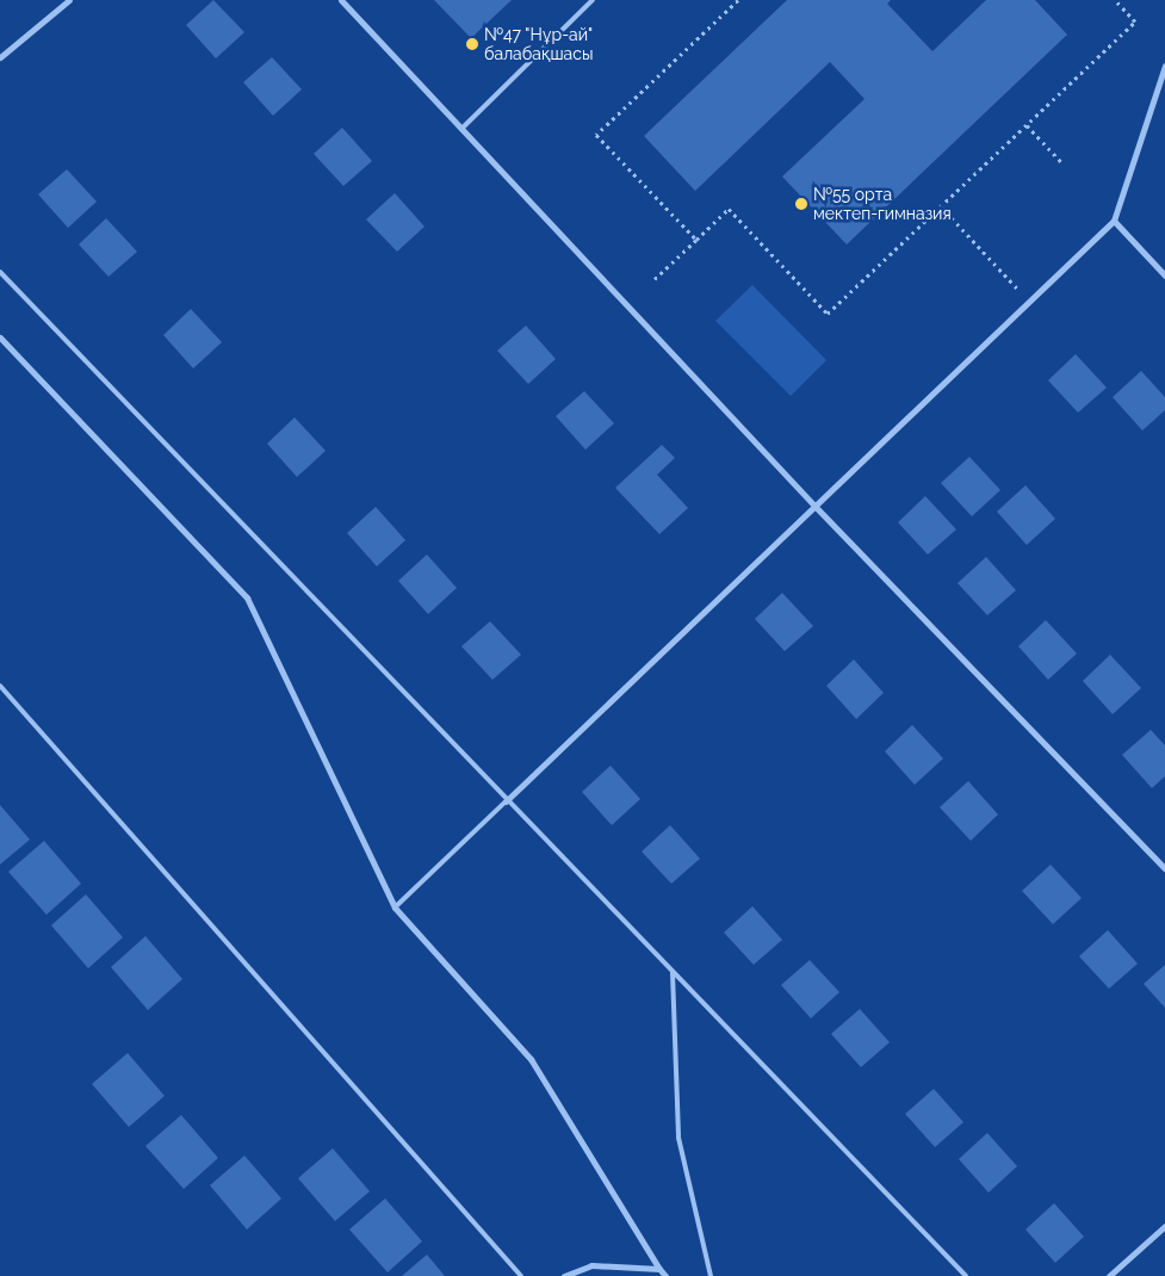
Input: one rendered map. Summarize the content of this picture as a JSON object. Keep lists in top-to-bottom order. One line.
{"places":["№47 \"Нұр-ай\" балабақшасы","№55 орта мектеп-гимназия"]}
